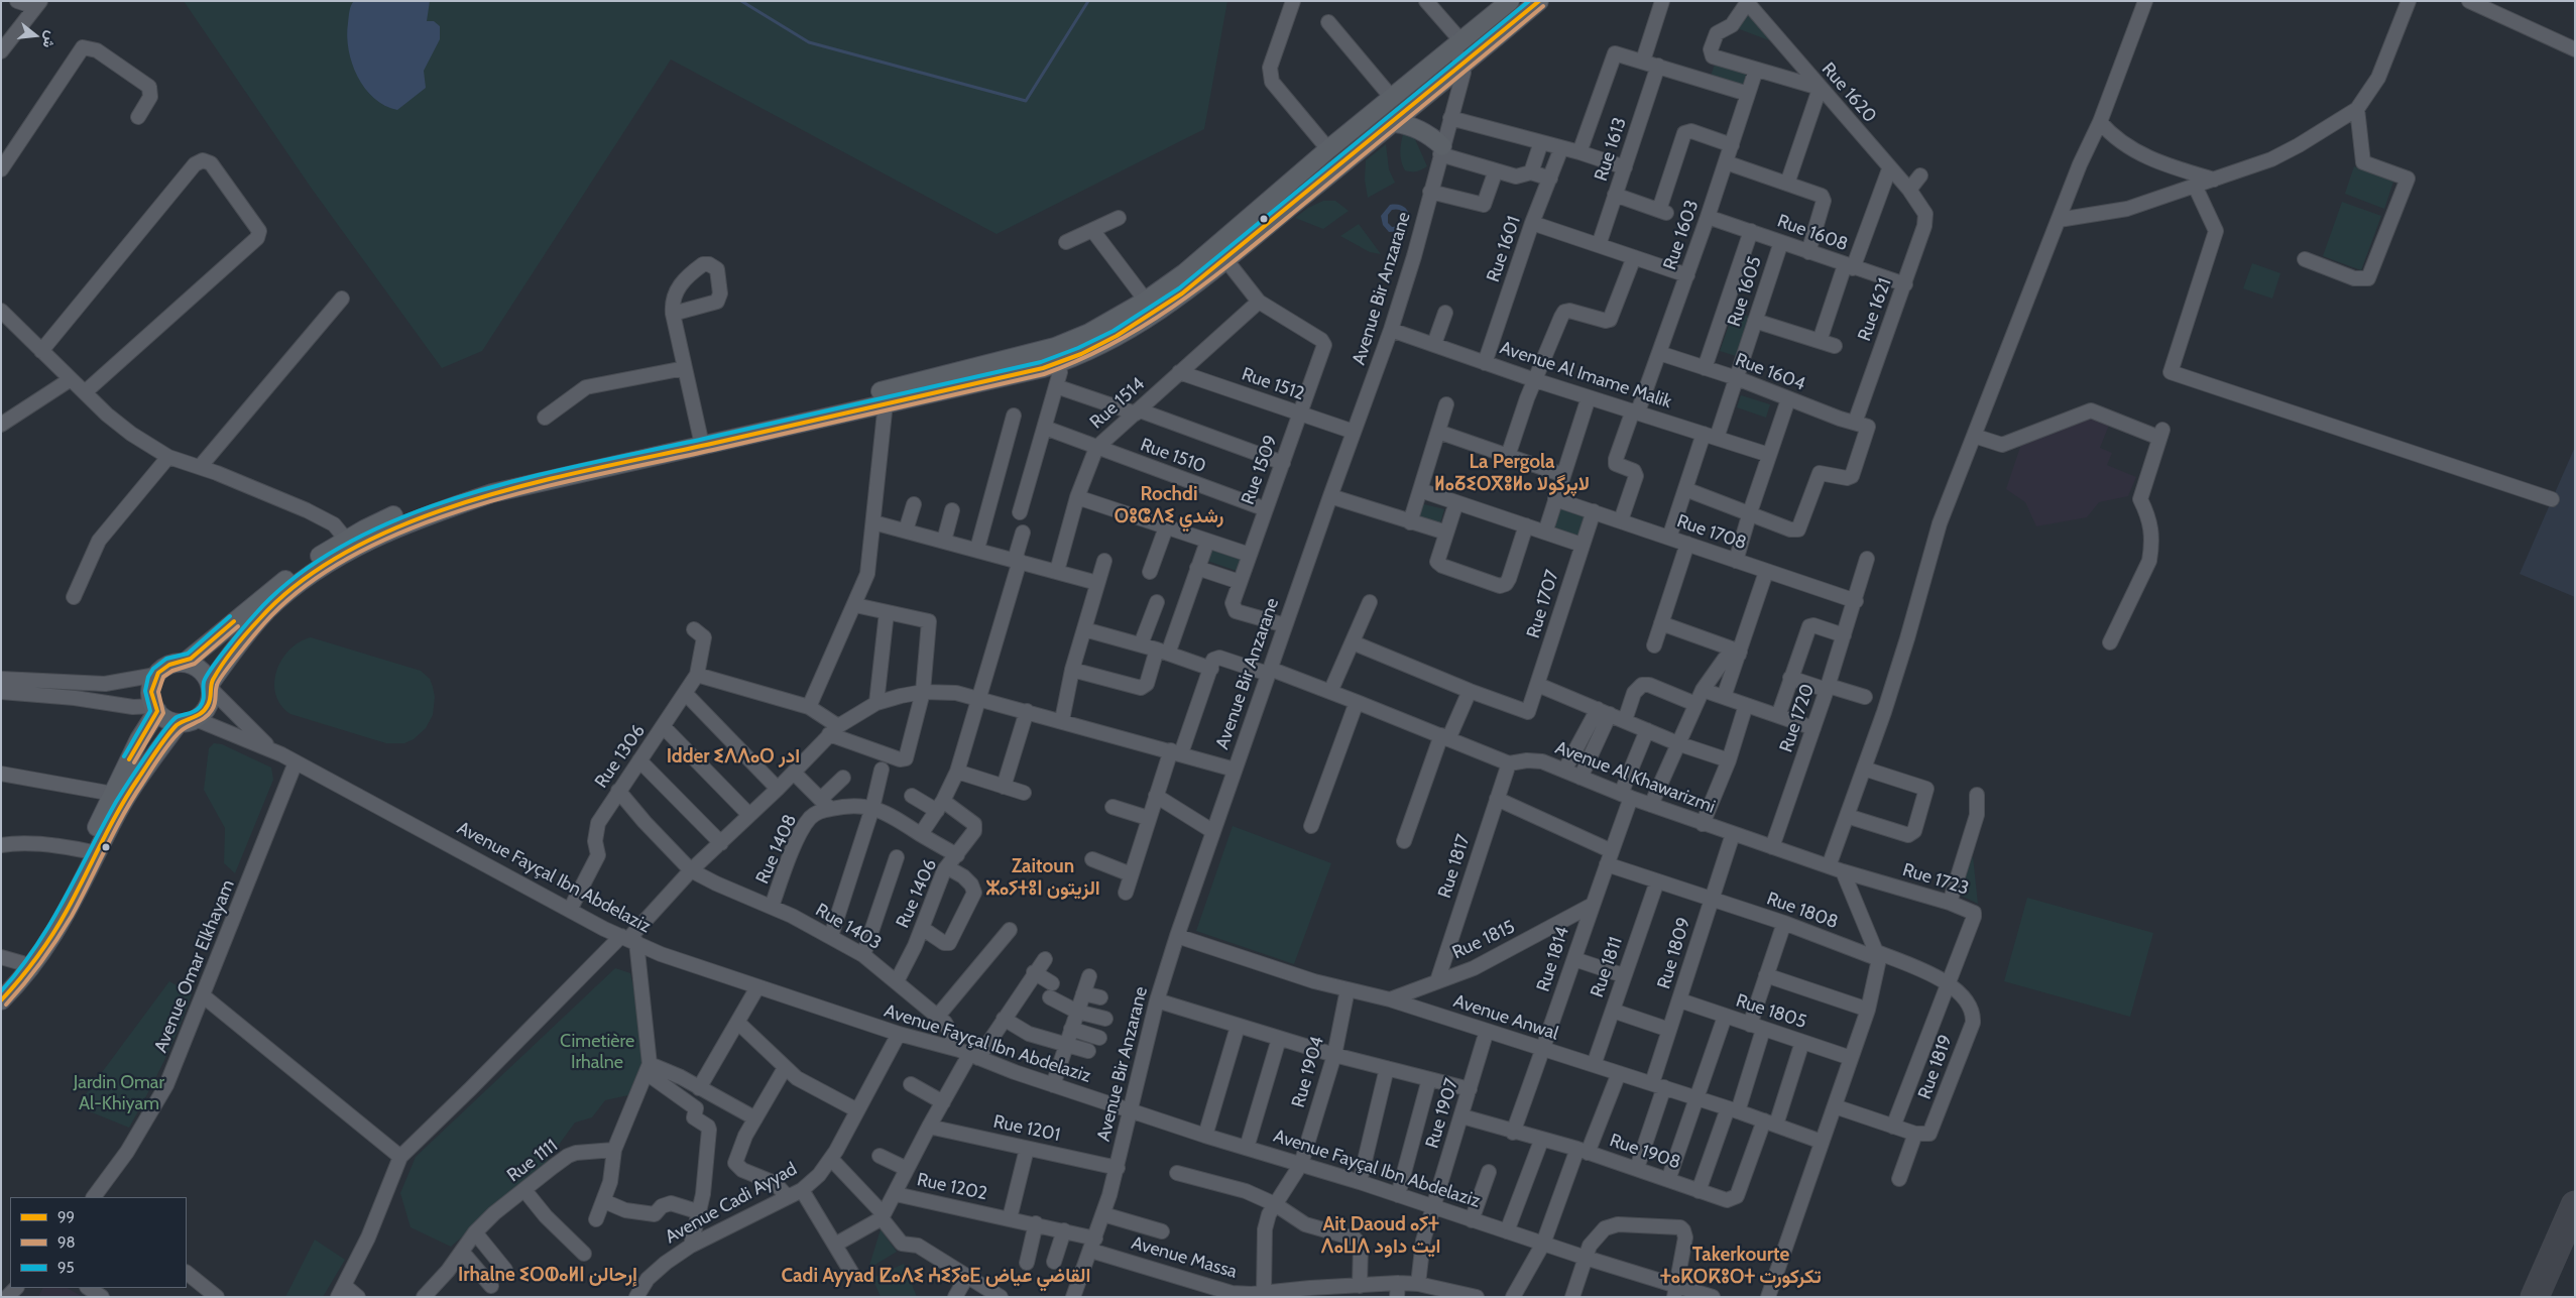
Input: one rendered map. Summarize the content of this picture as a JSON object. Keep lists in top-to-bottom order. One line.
{"streets":{"street":["Rue 1620","Rue 1613","Rue 1608","Rue 1603","Rue 1601","Avenue Bir Anzarane","Rue 1605","Rue 1621","Rue 1604","Avenue Al Imame Malik","Rue 1512","Rue 1514","Rue 1510","Rue 1509","Rue 1708","Rue 1707","Rue 1720","Rue 1306","Avenue Al Khawarizmi","Rue 1408","Rue 1817","Avenue Fayçal Ibn Abdelaziz","Rue 1723","Rue 1406","Rue 1808","Rue 1403","Rue 1815","Rue 1809","Rue 1814","Avenue Omar Elkhayam","Rue 1811","Rue 1805","Avenue Anwal","Rue 1819","Rue 1904","Rue 1907","Rue 1201","Rue 1908","Rue 1111","Rue 1202","Avenue Cadi Ayyad","Avenue Massa"]},"crossings":[["Rue 1620","Rue 1621"],["Rue 1608","Rue 1603"],["Rue 1608","Rue 1605"],["Rue 1608","Rue 1621"],["Rue 1603","Rue 1604"],["Rue 1603","Avenue Al Imame Malik"],["Rue 1603","Rue 1708"],["Rue 1601","Avenue Al Imame Malik"],["Avenue Bir Anzarane","Avenue Al Imame Malik"],["Avenue Bir Anzarane","Rue 1512"],["Avenue Bir Anzarane","Rue 1509"],["Avenue Bir Anzarane","Avenue Al Khawarizmi"],["Avenue Bir Anzarane","Avenue Fayçal Ibn Abdelaziz"],["Avenue Bir Anzarane","Avenue Anwal"],["Avenue Bir Anzarane","Rue 1201"],["Avenue Bir Anzarane","Rue 1202"],["Avenue Bir Anzarane","Avenue Massa"],["Rue 1605","Rue 1604"],["Rue 1605","Avenue Al Imame Malik"],["Rue 1605","Rue 1708"],["Rue 1621","Rue 1604"],["Rue 1512","Rue 1514"],["Rue 1512","Rue 1509"],["Rue 1514","Rue 1510"],["Rue 1514","Rue 1509"],["Rue 1510","Rue 1509"],["Rue 1708","Rue 1707"],["Rue 1708","Rue 1720"],["Rue 1720","Avenue Al Khawarizmi"],["Rue 1306","Avenue Fayçal Ibn Abdelaziz"],["Rue 1306","Rue 1403"],["Avenue Al Khawarizmi","Rue 1817"],["Avenue Al Khawarizmi","Rue 1723"],["Avenue Al Khawarizmi","Rue 1809"],["Avenue Al Khawarizmi","Rue 1814"],["Rue 1408","Rue 1406"],["Rue 1408","Rue 1403"],["Rue 1817","Rue 1808"],["Rue 1817","Rue 1815"],["Avenue Fayçal Ibn Abdelaziz","Rue 1403"],["Avenue Fayçal Ibn Abdelaziz","Avenue Omar Elkhayam"],["Avenue Fayçal Ibn Abdelaziz","Rue 1904"],["Avenue Fayçal Ibn Abdelaziz","Rue 1907"],["Avenue Fayçal Ibn Abdelaziz","Rue 1202"],["Avenue Fayçal Ibn Abdelaziz","Avenue Cadi Ayyad"],["Rue 1723","Rue 1808"],["Rue 1723","Rue 1819"],["Rue 1406","Rue 1403"],["Rue 1808","Rue 1809"],["Rue 1808","Rue 1814"],["Rue 1808","Rue 1811"],["Rue 1808","Rue 1819"],["Rue 1403","Rue 1202"],["Rue 1815","Rue 1814"],["Rue 1815","Avenue Anwal"],["Rue 1809","Rue 1805"],["Rue 1809","Avenue Anwal"],["Rue 1809","Rue 1908"],["Rue 1814","Avenue Anwal"],["Rue 1814","Rue 1908"],["Rue 1811","Avenue Anwal"],["Rue 1805","Rue 1908"],["Avenue Anwal","Rue 1904"],["Avenue Anwal","Rue 1907"],["Avenue Anwal","Rue 1908"],["Rue 1904","Avenue Massa"],["Rue 1907","Rue 1908"],["Rue 1907","Avenue Massa"],["Rue 1201","Rue 1202"],["Rue 1202","Avenue Massa"]],"districts":["La Pergola ⵍⴰⵒⵉⵔⴳⵓⵍⴰ لاپرگولا","Rochdi ⵔⵓⵛⴷⵉ رشدي","Idder ⵉⴷⴷⴰⵔ ادر","Zaitoun ⵣⴰⵢⵜⵓⵏ الزيتون","Ait Daoud ⴰⵢⵜ ⴷⴰⵡⴷ ايت داود","Takerkourte ⵜⴰⴽⵔⴽⵓⵔⵜ تكركورت","Irhalne ⵉⵔⵀⴰⵍⵏ إرحالن","Cadi Ayyad ⵇⴰⴷⵉ ⵄⵉⵢⴰⴹ القاضي عياض"],"parks":["Cimetière Irhalne","Jardin Omar Al-Khiyam"],"lines":["transit line 99","transit line 95","transit line 98"],"legend":["99","98","95"],"north":"right"}
